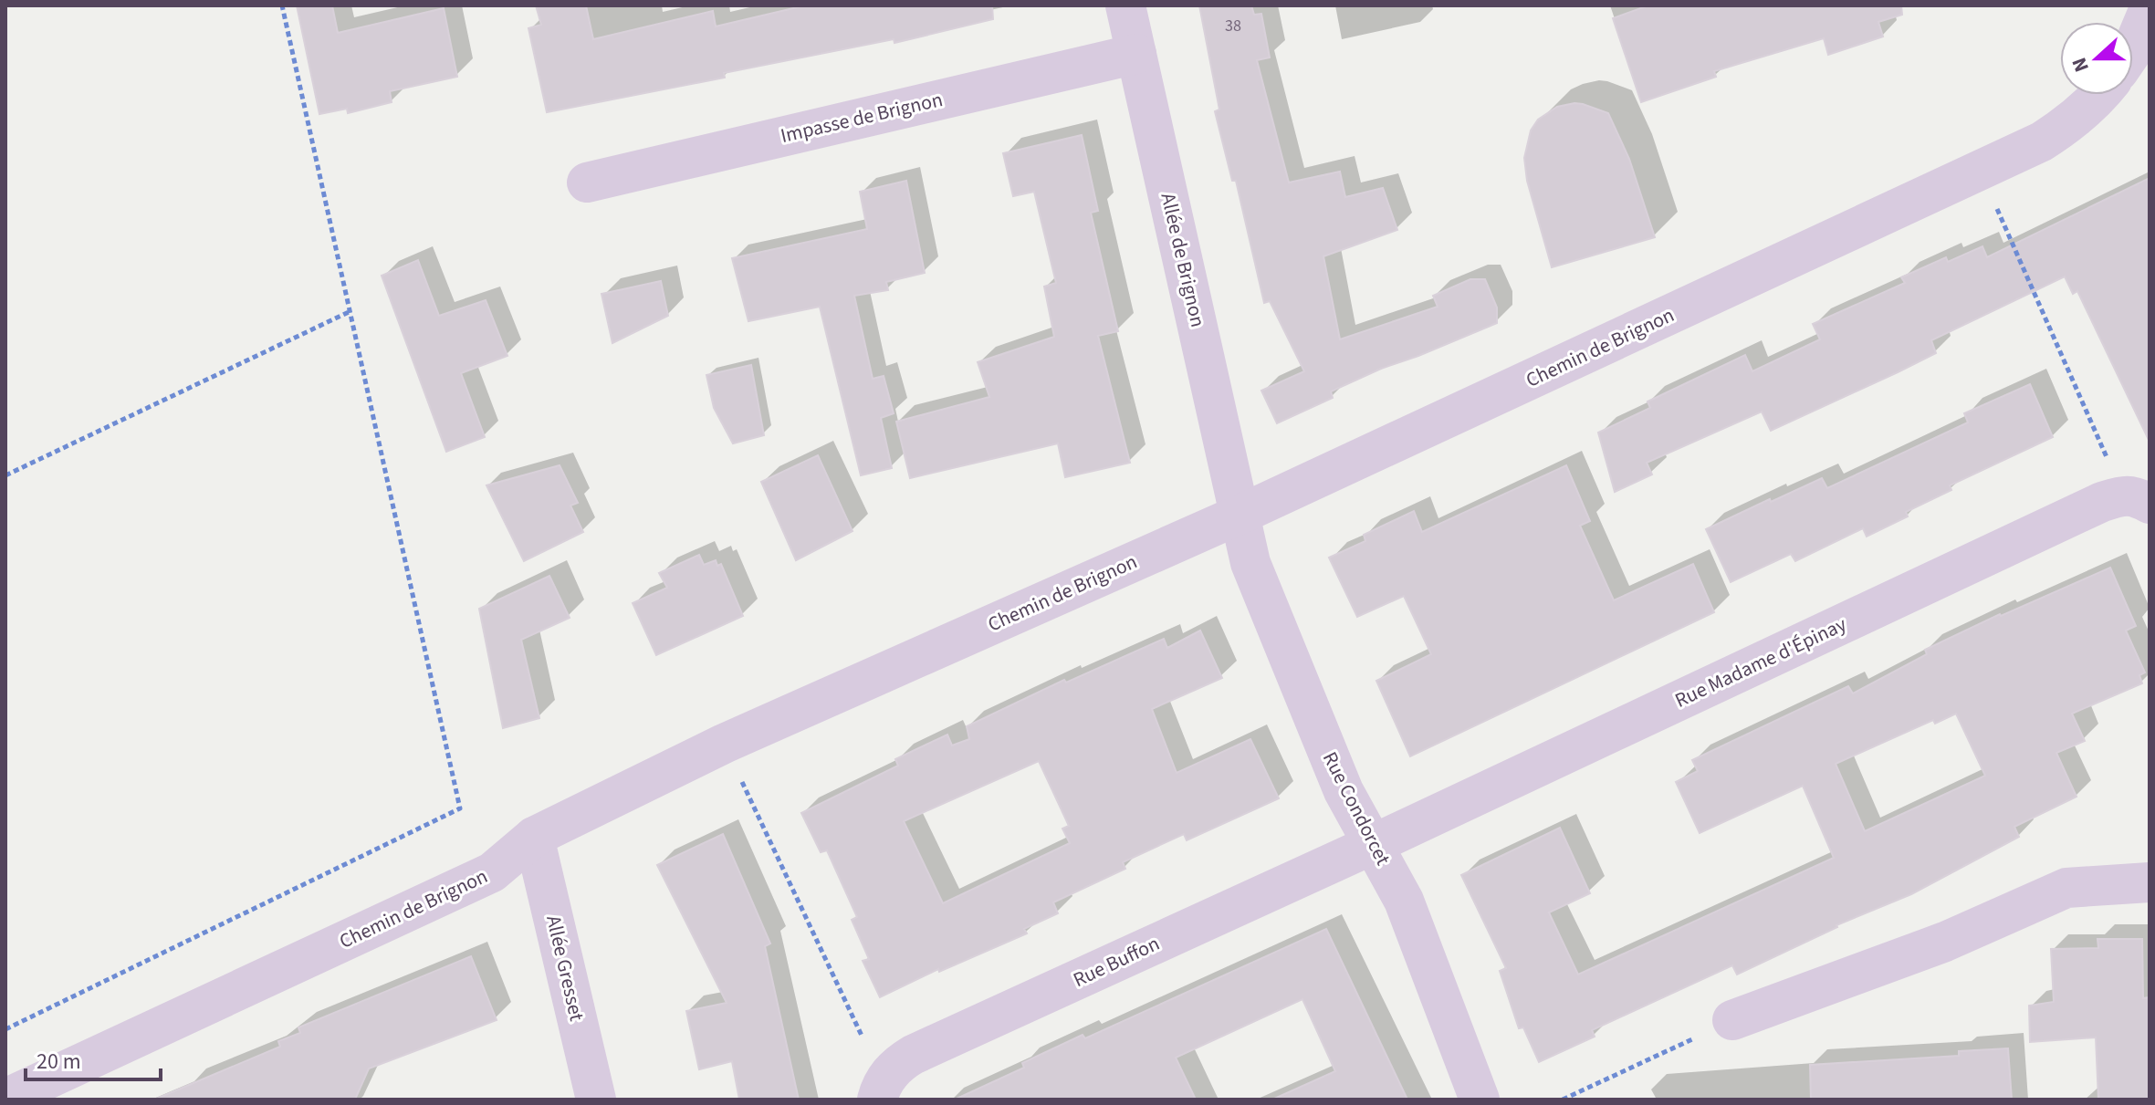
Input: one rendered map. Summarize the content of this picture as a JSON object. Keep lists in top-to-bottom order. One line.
{"streets":{"street":["Impasse de Brignon","Allée de Brignon","Chemin de Brignon","Rue Madame d'Épinay","Rue Condorcet","Rue Buffon","Allée Gresset"]},"crossings":[["Impasse de Brignon","Allée de Brignon"],["Allée de Brignon","Chemin de Brignon"],["Allée de Brignon","Rue Condorcet"],["Chemin de Brignon","Rue Condorcet"],["Chemin de Brignon","Allée Gresset"],["Rue Madame d'Épinay","Rue Condorcet"],["Rue Madame d'Épinay","Rue Buffon"],["Rue Condorcet","Rue Buffon"]],"house_numbers":["38"],"scale_bar":"20 m","north":"left"}
